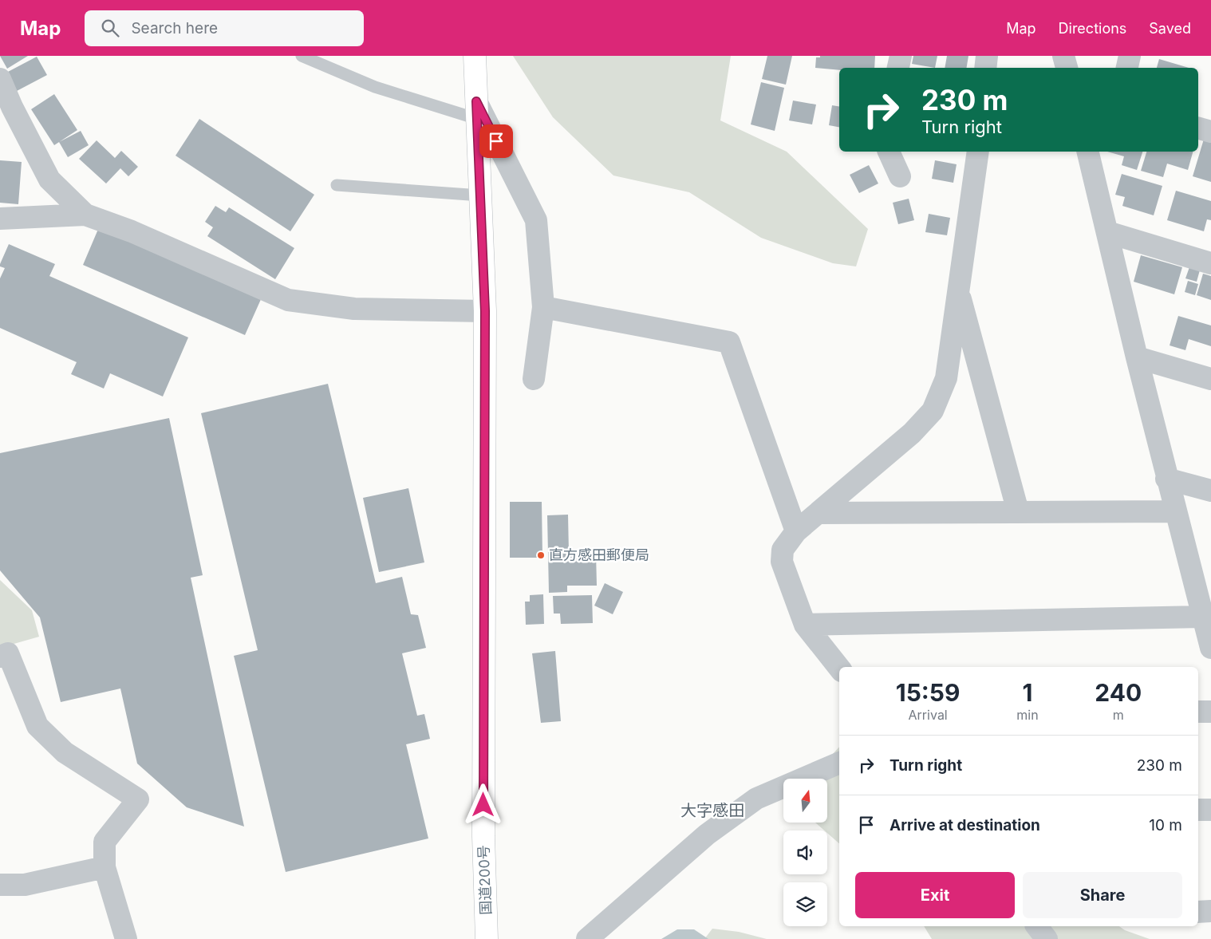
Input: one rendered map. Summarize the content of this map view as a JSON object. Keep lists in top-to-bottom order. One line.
{"streets":{"highway":["国道200号"]},"districts":["大字感田"],"places":["直方感田郵便局"],"north":"top","page":{"header":"Map","search":"Search here","nav":["Map","Directions","Saved"],"turn":["230 m","Turn right"],"eta":["15:59","Arrival","1","min","240","m"],"list":[{"name":"Turn right","value":"230 m"},{"name":"Arrive at destination","value":"10 m"}],"buttons":["Exit","Share"]}}
